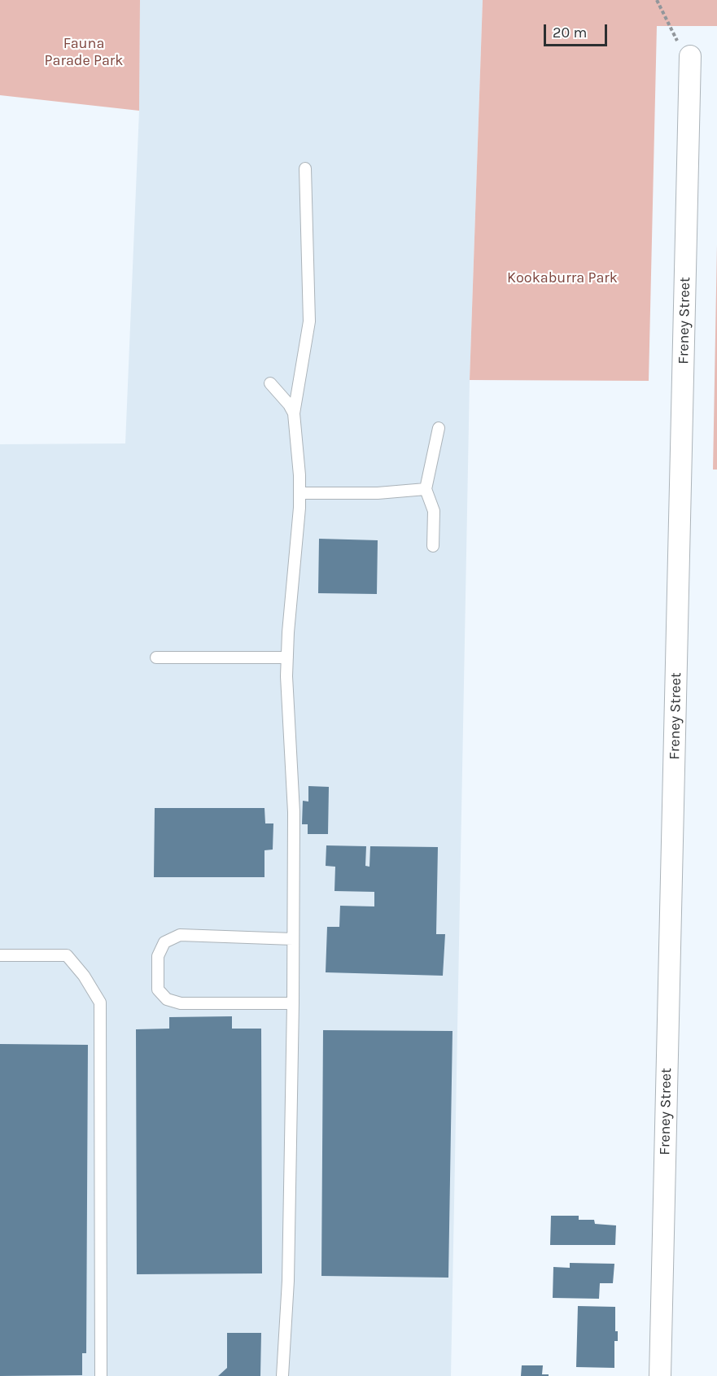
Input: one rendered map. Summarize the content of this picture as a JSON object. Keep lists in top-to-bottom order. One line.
{"streets":{"street":["Freney Street"]},"parks":["Fauna Parade Park","Kookaburra Park"],"scale_bar":"20 m"}
